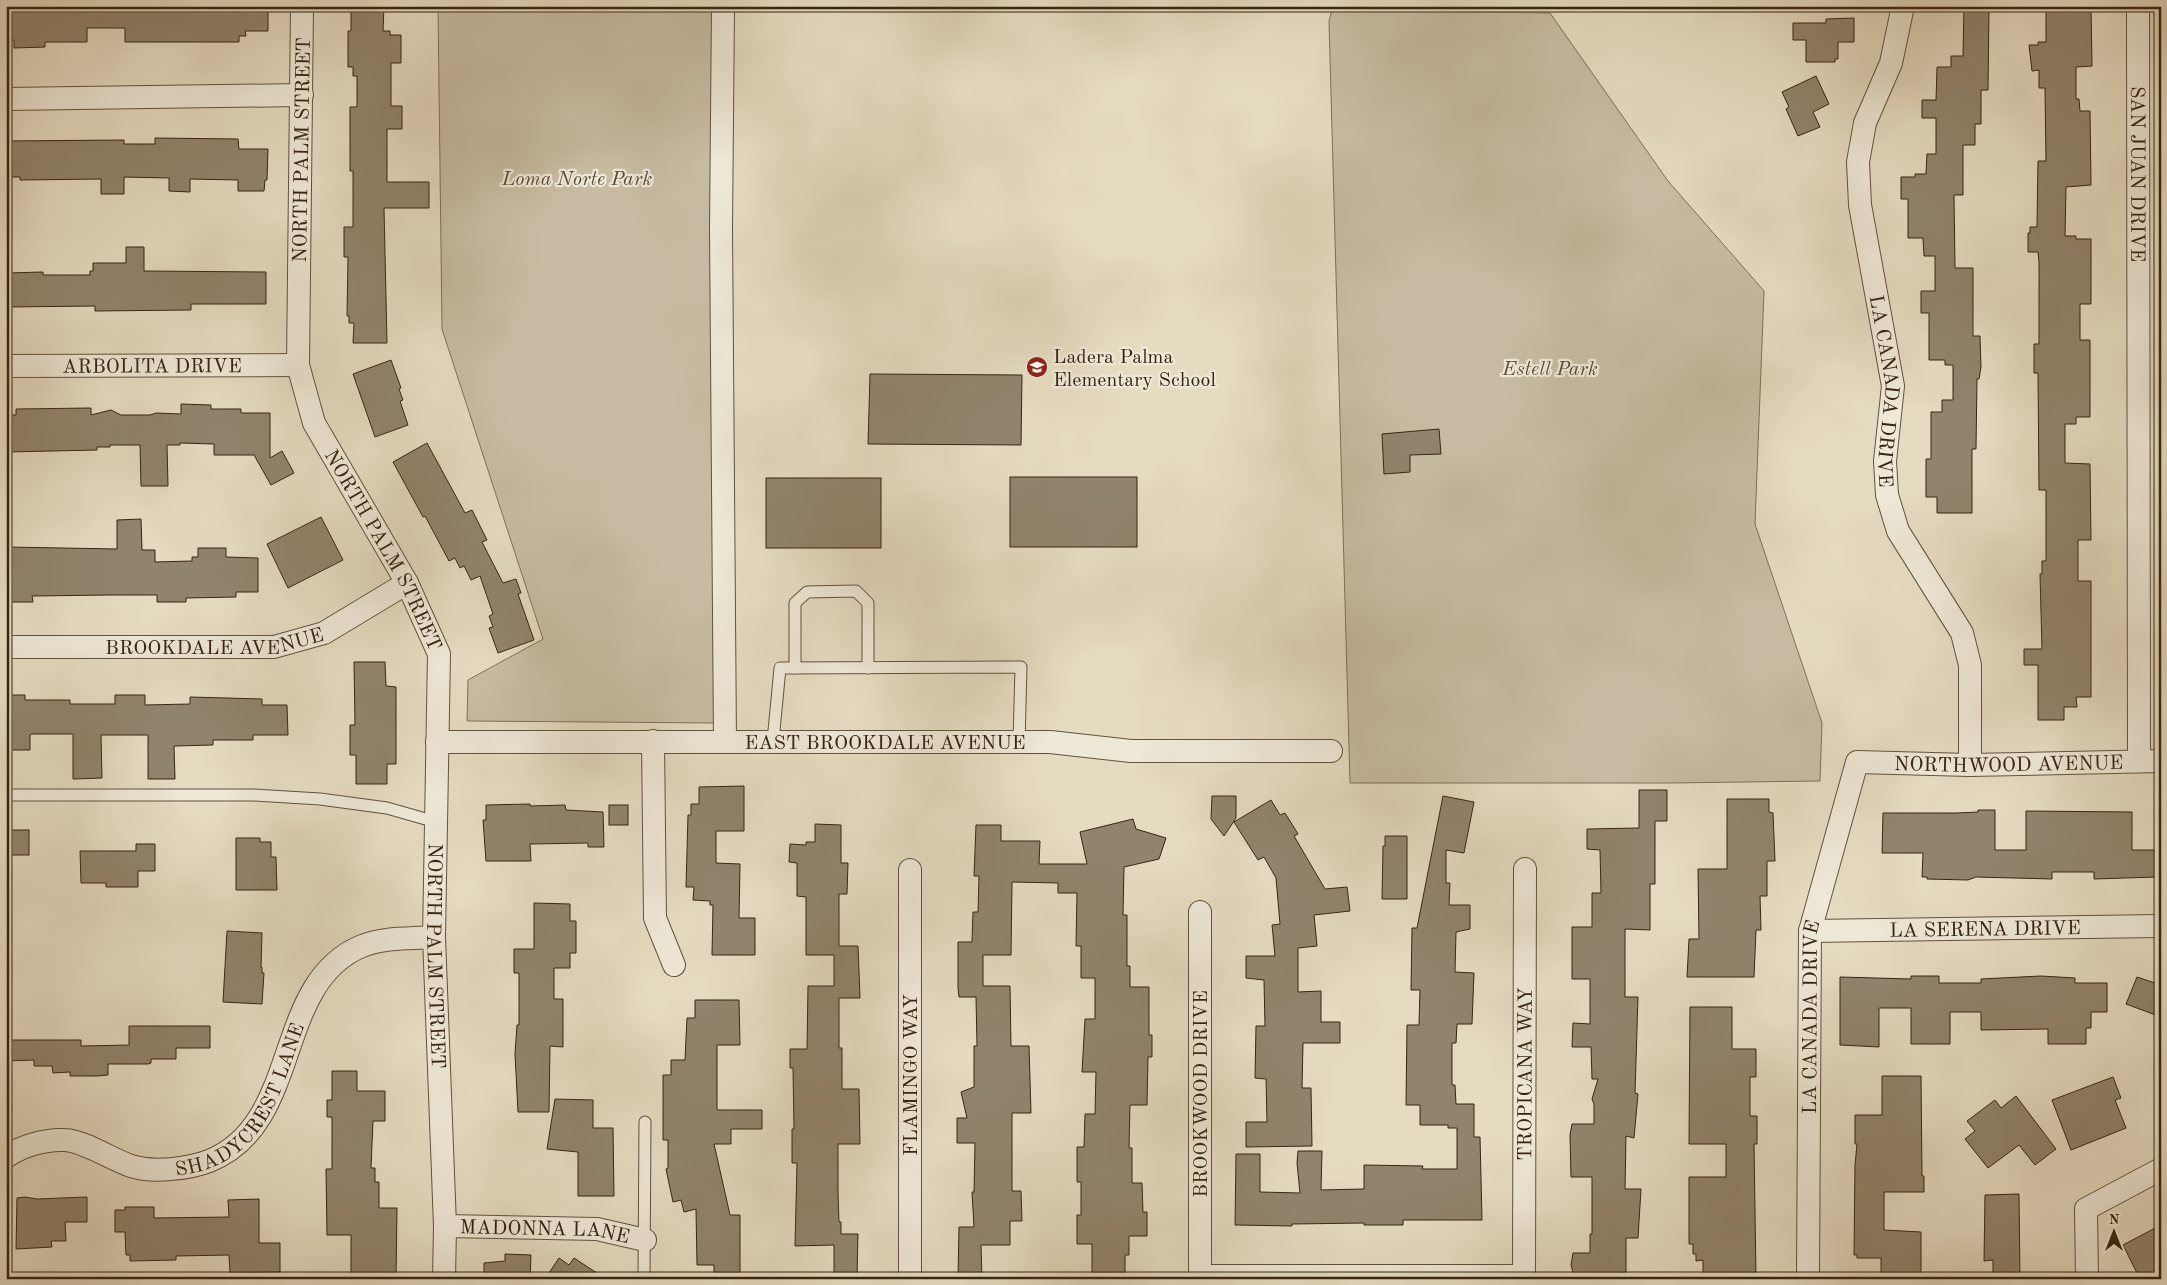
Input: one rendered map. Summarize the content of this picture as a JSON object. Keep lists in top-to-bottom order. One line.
{"streets":{"street":["NORTH PALM STREET","SAN JUAN DRIVE","ARBOLITA DRIVE","LA CANADA DRIVE","BROOKDALE AVENUE","EAST BROOKDALE AVENUE","NORTHWOOD AVENUE","LA SERENA DRIVE","TROPICANA WAY","FLAMINGO WAY","SHADYCREST LANE","BROOKWOOD DRIVE","MADONNA LANE"]},"crossings":[["NORTH PALM STREET","ARBOLITA DRIVE"],["NORTH PALM STREET","BROOKDALE AVENUE"],["NORTH PALM STREET","EAST BROOKDALE AVENUE"],["NORTH PALM STREET","SHADYCREST LANE"],["NORTH PALM STREET","MADONNA LANE"],["SAN JUAN DRIVE","NORTHWOOD AVENUE"],["LA CANADA DRIVE","NORTHWOOD AVENUE"],["LA CANADA DRIVE","LA SERENA DRIVE"],["TROPICANA WAY","BROOKWOOD DRIVE"]],"parks":["Loma Norte Park","Estell Park"],"places":{"school or university":["Ladera Palma Elementary School"]},"north":"top"}
